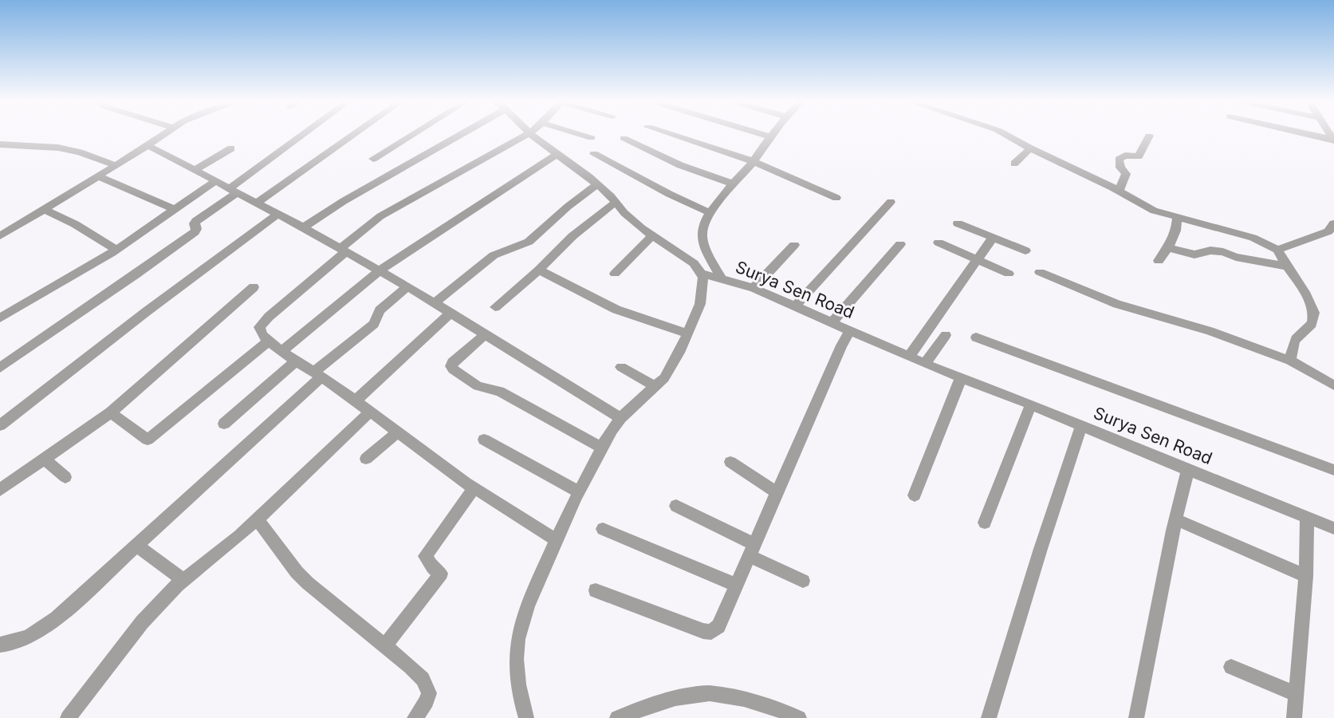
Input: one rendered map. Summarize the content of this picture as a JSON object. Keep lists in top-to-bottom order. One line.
{"streets":{"street":["Surya Sen Road"]}}
